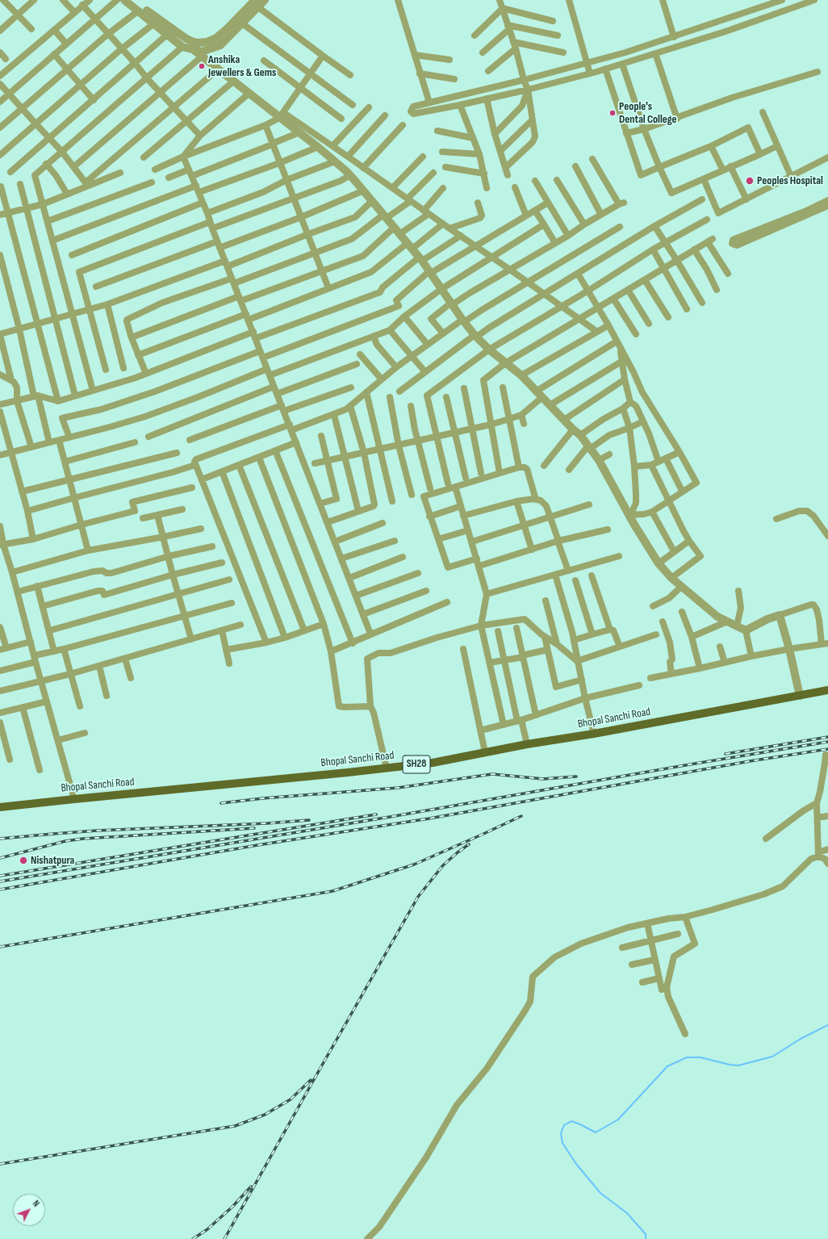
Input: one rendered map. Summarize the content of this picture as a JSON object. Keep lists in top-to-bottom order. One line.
{"streets":{"main road":["Bhopal Sanchi Road","SH28"]},"places":["Anshika Jewellers & Gems","People's Dental College","Peoples Hospital","Nishatpura"],"north":"top right"}
